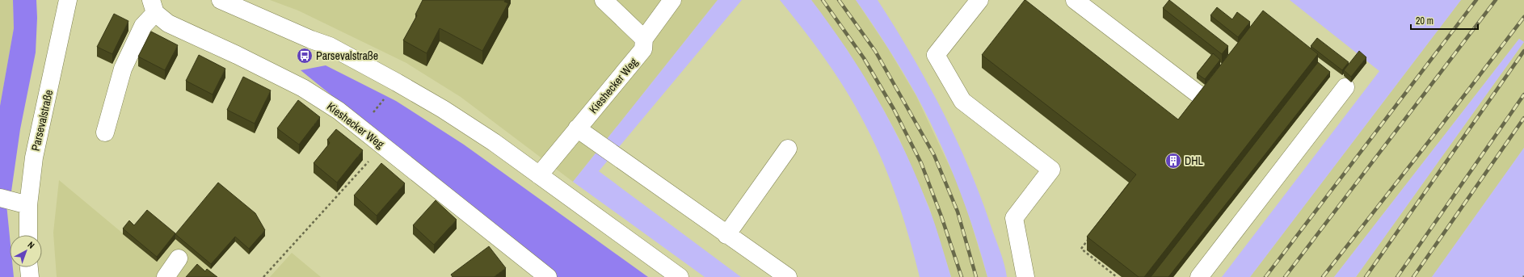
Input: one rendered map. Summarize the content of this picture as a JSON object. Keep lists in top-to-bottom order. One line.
{"streets":{"street":["Kieshecker Weg","Parsevalstraße"]},"places":{"bus stop":["Parsevalstraße"],"building":["DHL"]},"scale_bar":"20 m","north":"top right"}
